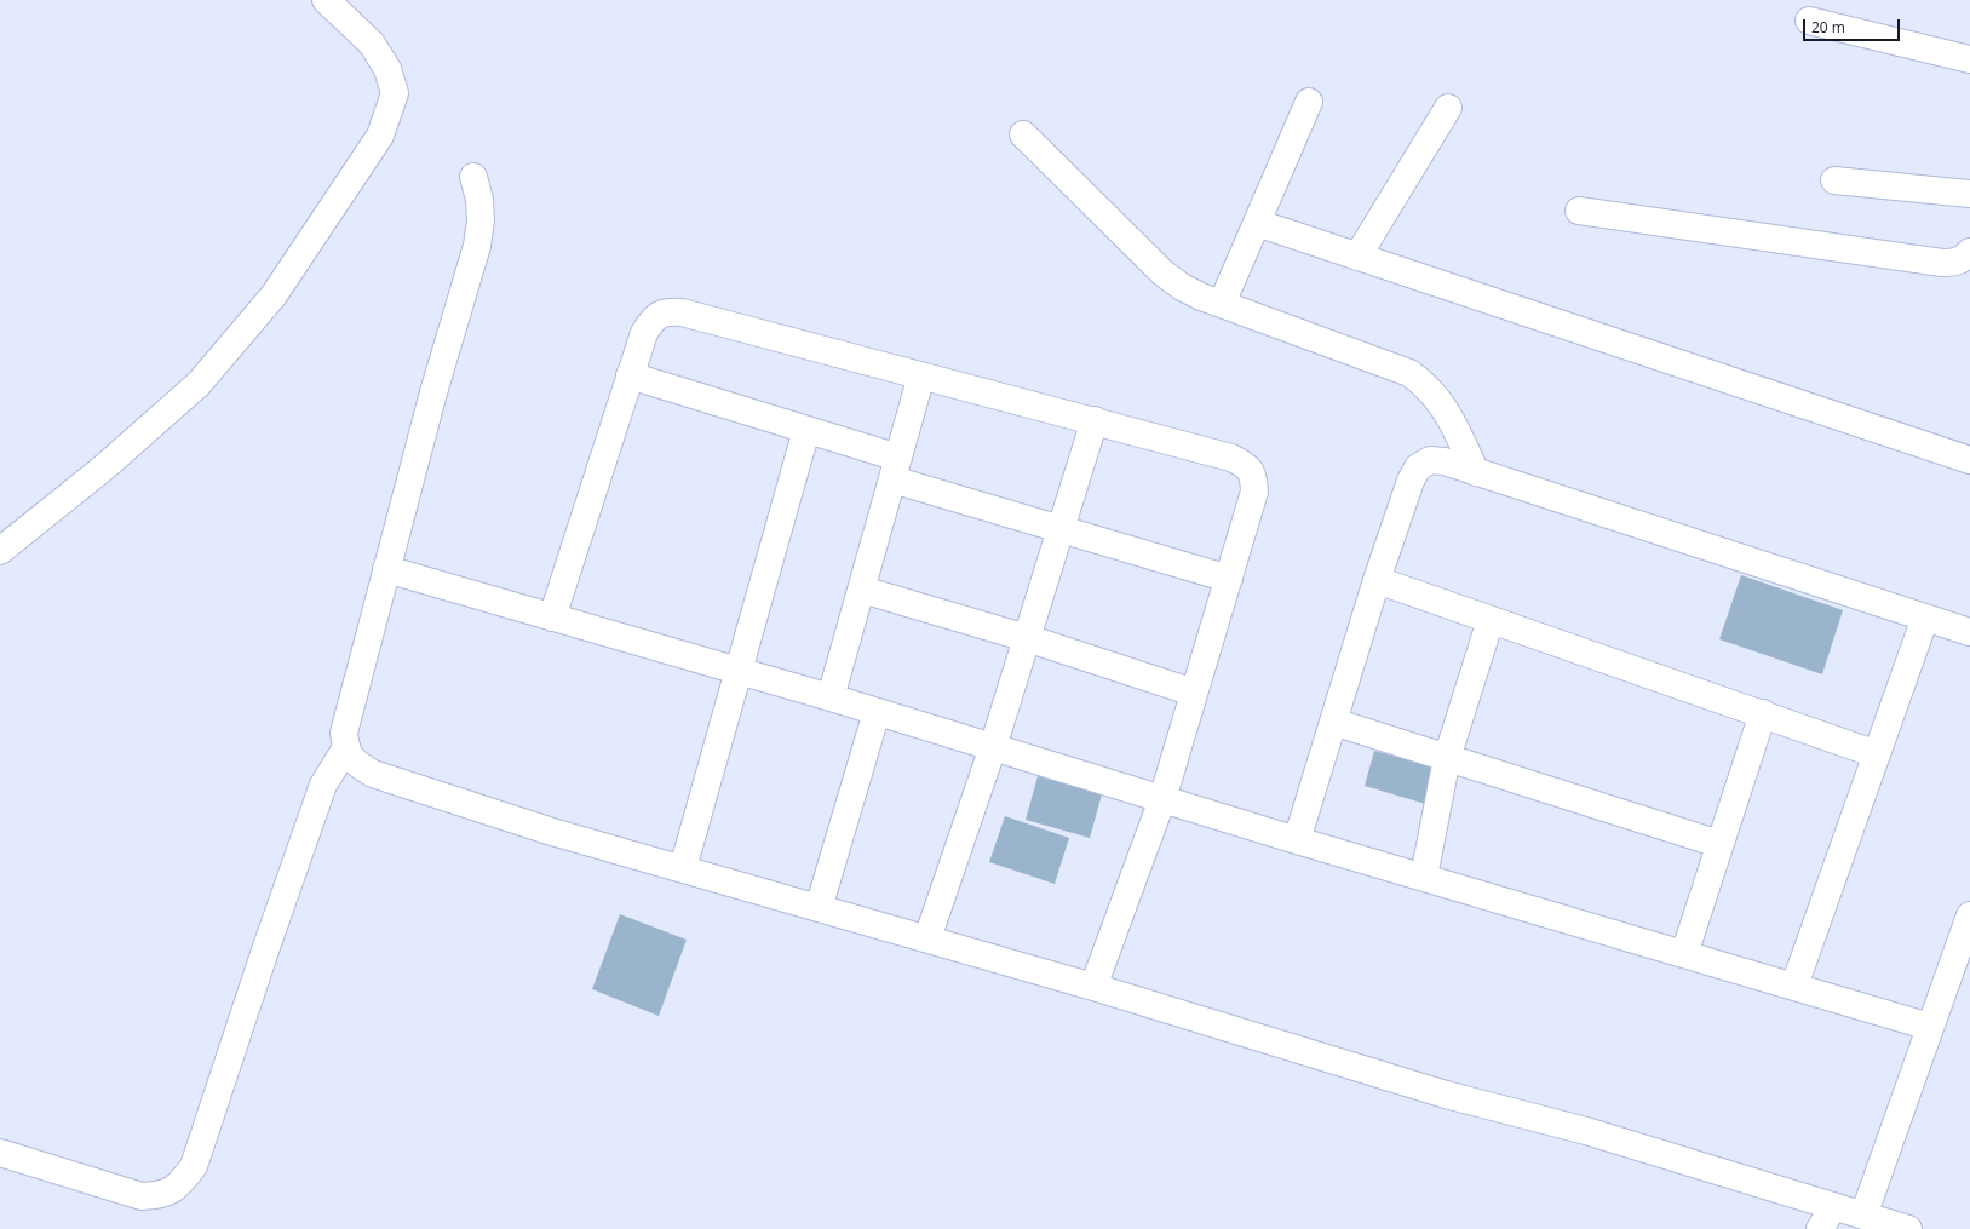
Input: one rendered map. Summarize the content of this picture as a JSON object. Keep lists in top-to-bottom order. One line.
{"scale_bar":"20 m"}
